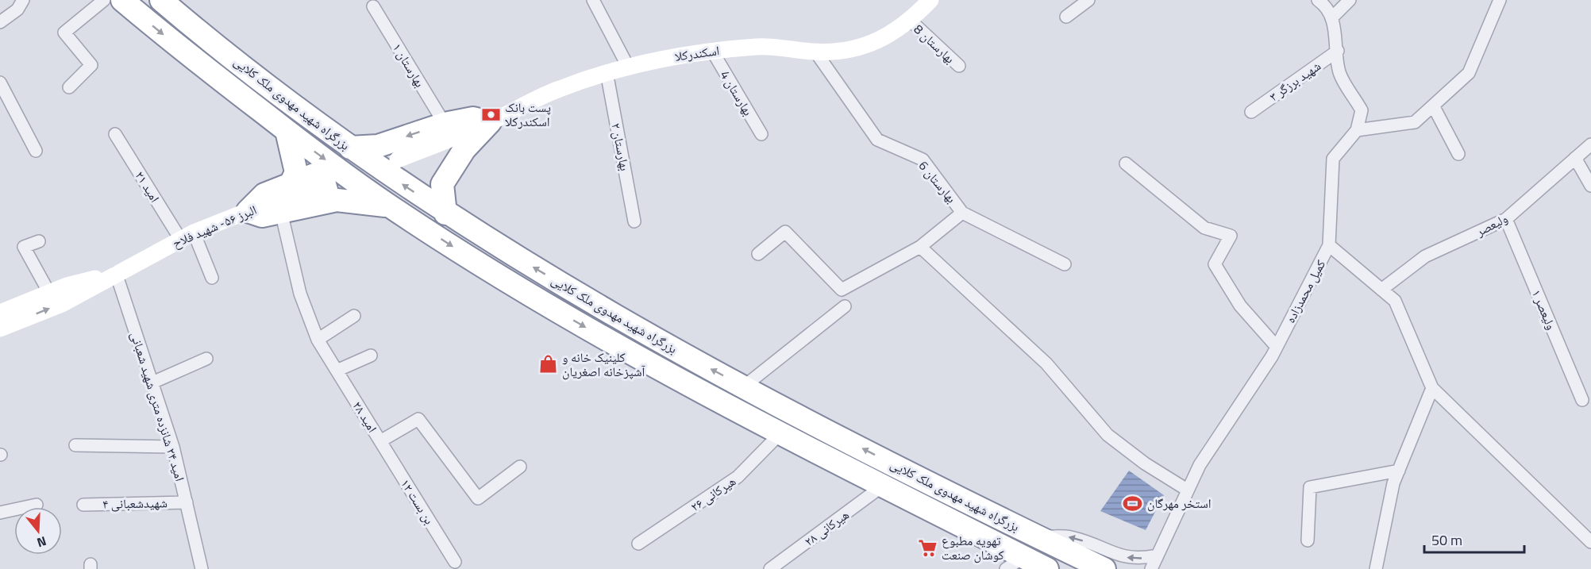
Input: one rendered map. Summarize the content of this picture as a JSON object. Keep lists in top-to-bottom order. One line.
{"streets":{"highway":["بزرگراه شهید مهدوی ملک کلایی"],"street":["بهارستان 8","اسکندرکلا","بهارستان ۱","شهید برزگر ۳","بهارستان 4","بهارستان ۲","بهارستان 6","امید ۲۱","ولیعصر","البرز ۵۶- شهید فلاح","کمیل محمدزاده","ولیعصر ۱","امید ۲۴ شانزده متری شهید شعبانی","امید ۲۸","هیرکانی ۲۶","بن بست ۱۲","شهیدشعبانی ۴","هیرکانی ۲۸"]},"crossings":[["بهارستان 8","اسکندرکلا"],["اسکندرکلا","بهارستان 4"],["اسکندرکلا","بهارستان ۲"],["اسکندرکلا","بهارستان 6"],["بزرگراه شهید مهدوی ملک کلایی","هیرکانی ۲۶"],["بزرگراه شهید مهدوی ملک کلایی","هیرکانی ۲۸"],["امید ۲۱","البرز ۵۶- شهید فلاح"],["ولیعصر","ولیعصر ۱"],["البرز ۵۶- شهید فلاح","امید ۲۴ شانزده متری شهید شعبانی"],["امید ۲۴ شانزده متری شهید شعبانی","شهیدشعبانی ۴"],["امید ۲۸","بن بست ۱۲"]],"places":{"bank":["پست بانک اسکندرکلا"],"shop":["کلینیک خانه و آشپزخانه اصغریان"],"sports":["استخر مهرگان"],"supermarket":["تهویه مطبوع کوشان صنعت"]},"scale_bar":"50 m","north":"bottom"}
